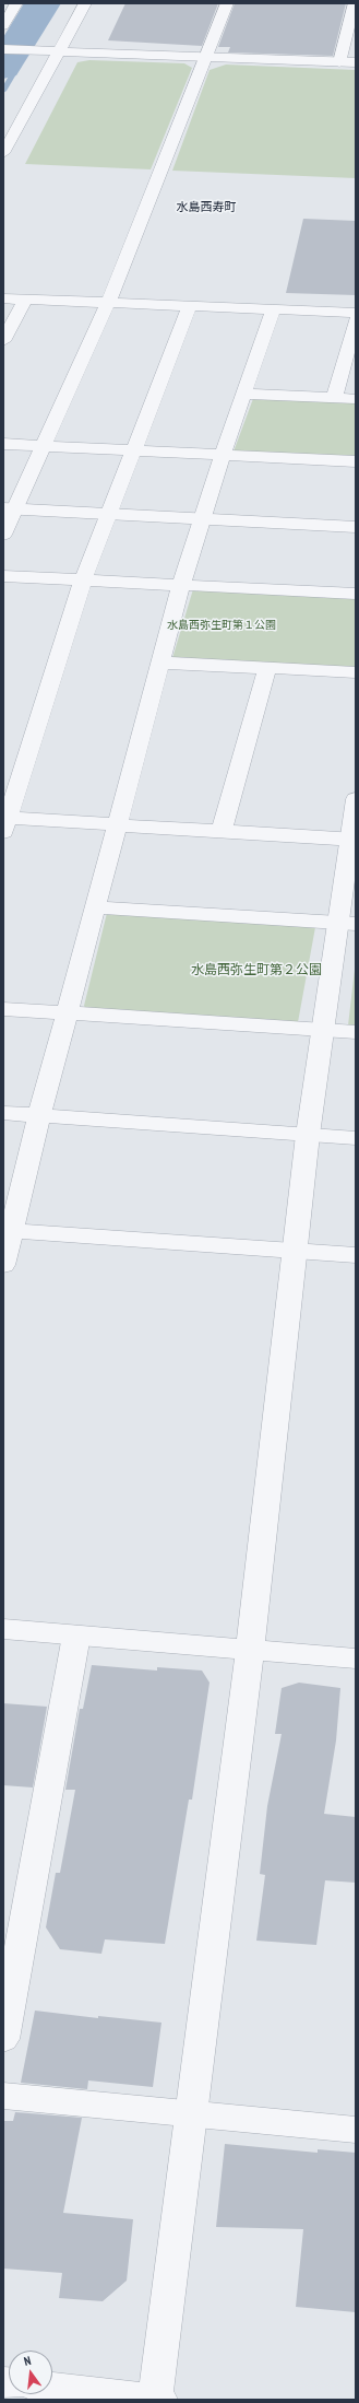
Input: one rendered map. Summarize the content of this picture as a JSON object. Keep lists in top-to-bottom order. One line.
{"districts":["水島西寿町"],"parks":["水島西弥生町第１公園","水島西弥生町第２公園"],"north":"top"}
